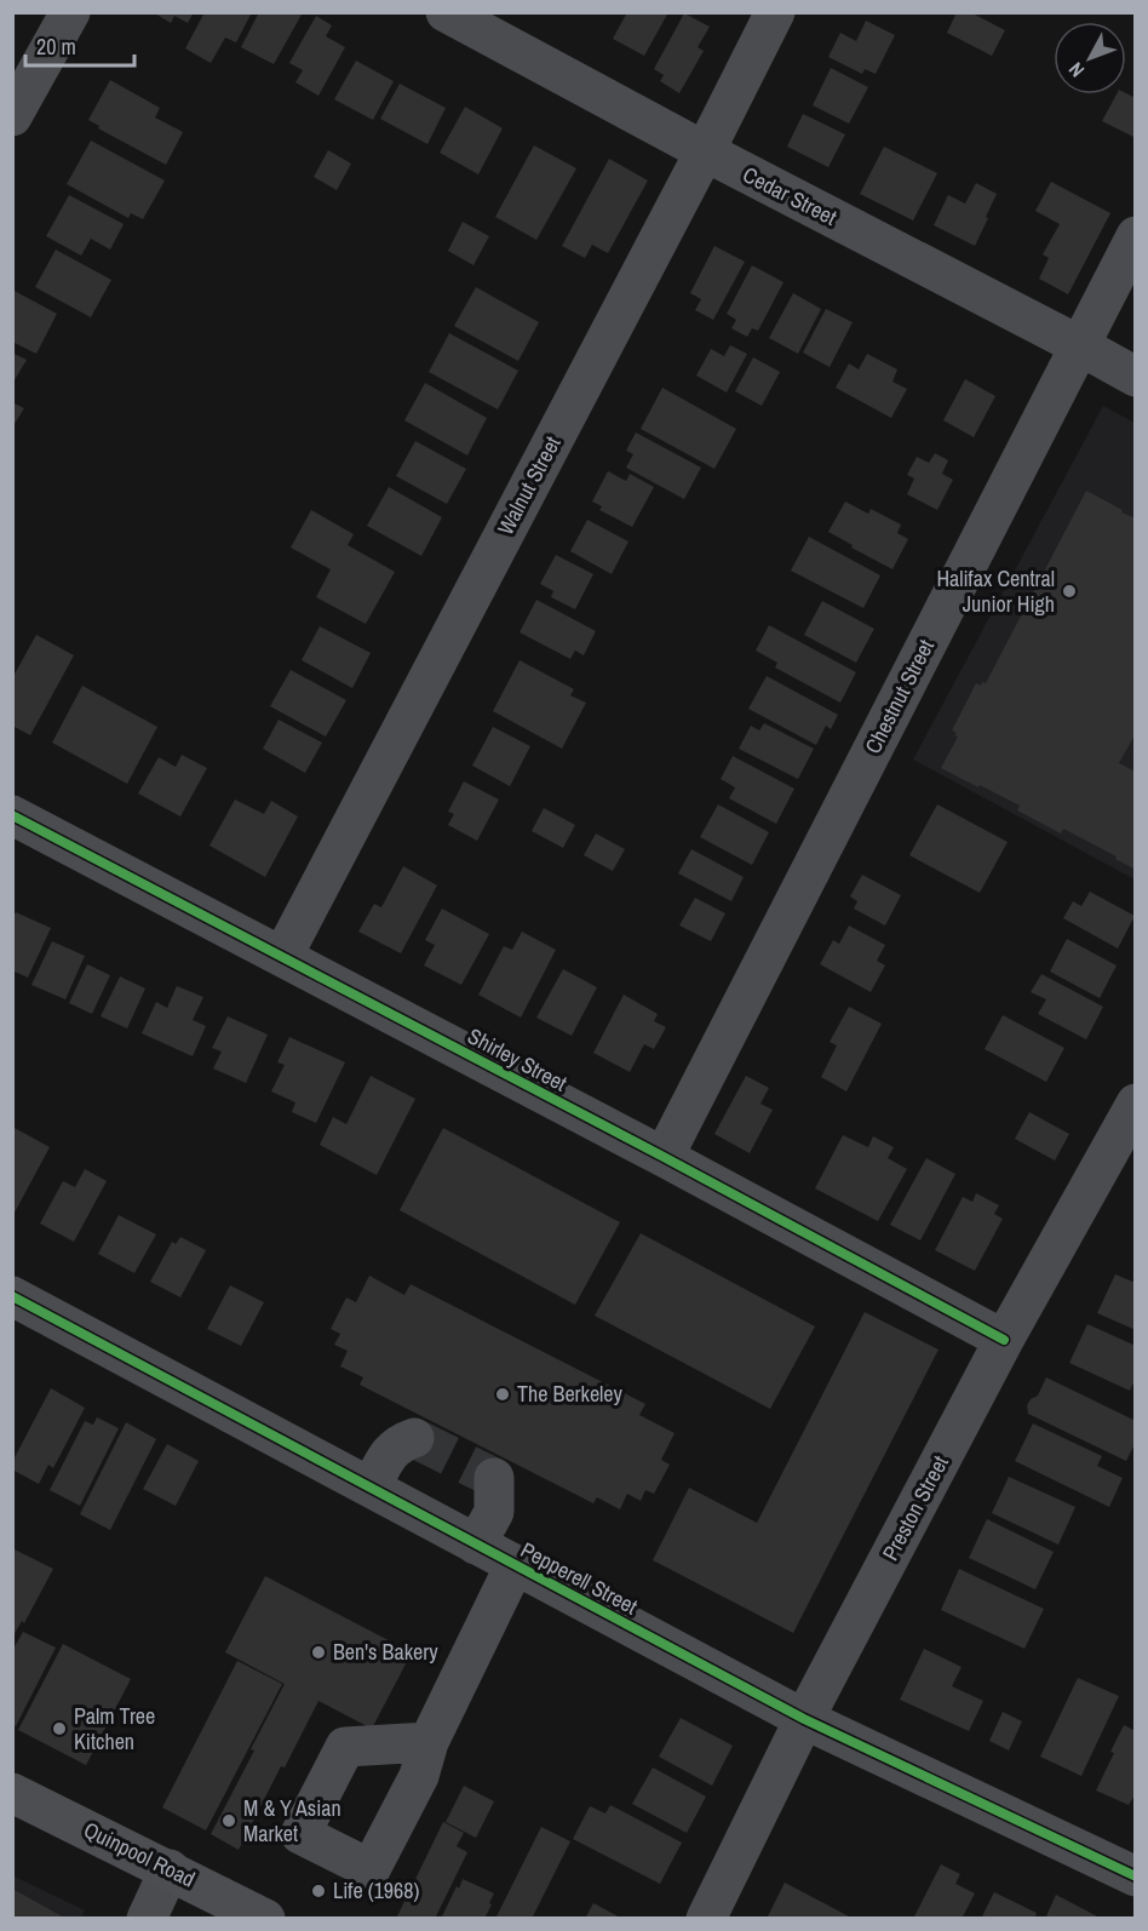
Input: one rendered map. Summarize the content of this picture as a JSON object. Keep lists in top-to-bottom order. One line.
{"streets":{"main road":["Quinpool Road"],"street":["Cedar Street","Walnut Street","Chestnut Street","Shirley Street","Preston Street","Pepperell Street"]},"crossings":[["Cedar Street","Walnut Street"],["Cedar Street","Chestnut Street"],["Walnut Street","Shirley Street"],["Chestnut Street","Shirley Street"],["Shirley Street","Preston Street"],["Preston Street","Pepperell Street"]],"places":["Halifax Central Junior High","The Berkeley","Ben's Bakery","Palm Tree Kitchen","M & Y Asian Market","Life (1968)"],"scale_bar":"20 m","north":"bottom left"}
